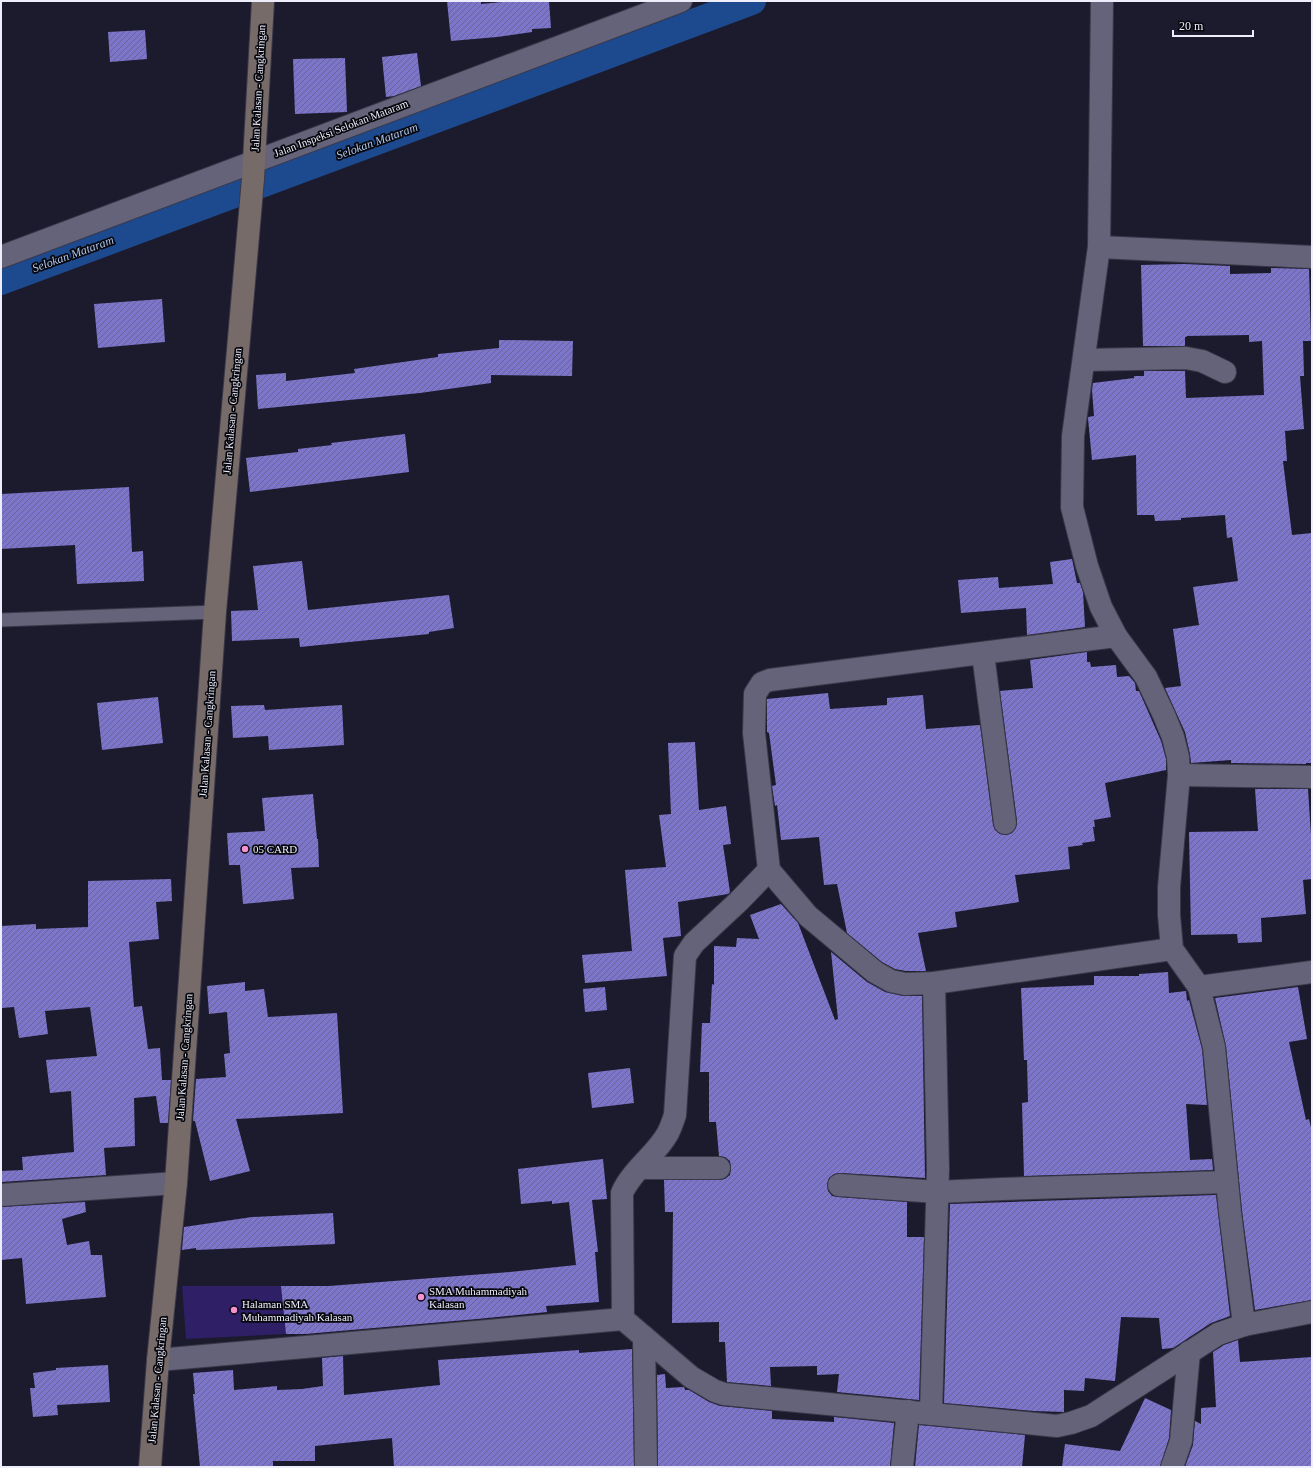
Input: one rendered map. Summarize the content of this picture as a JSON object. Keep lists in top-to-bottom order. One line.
{"streets":{"main road":["Jalan Kalasan - Cangkringan"],"street":["Jalan Inspeksi Selokan Mataram"]},"crossings":[["Jalan Kalasan - Cangkringan","Jalan Inspeksi Selokan Mataram"]],"water":["Selokan Mataram"],"places":["05 CARD","SMA Muhammadiyah Kalasan","Halaman SMA Muhammadiyah Kalasan"],"scale_bar":"20 m"}
